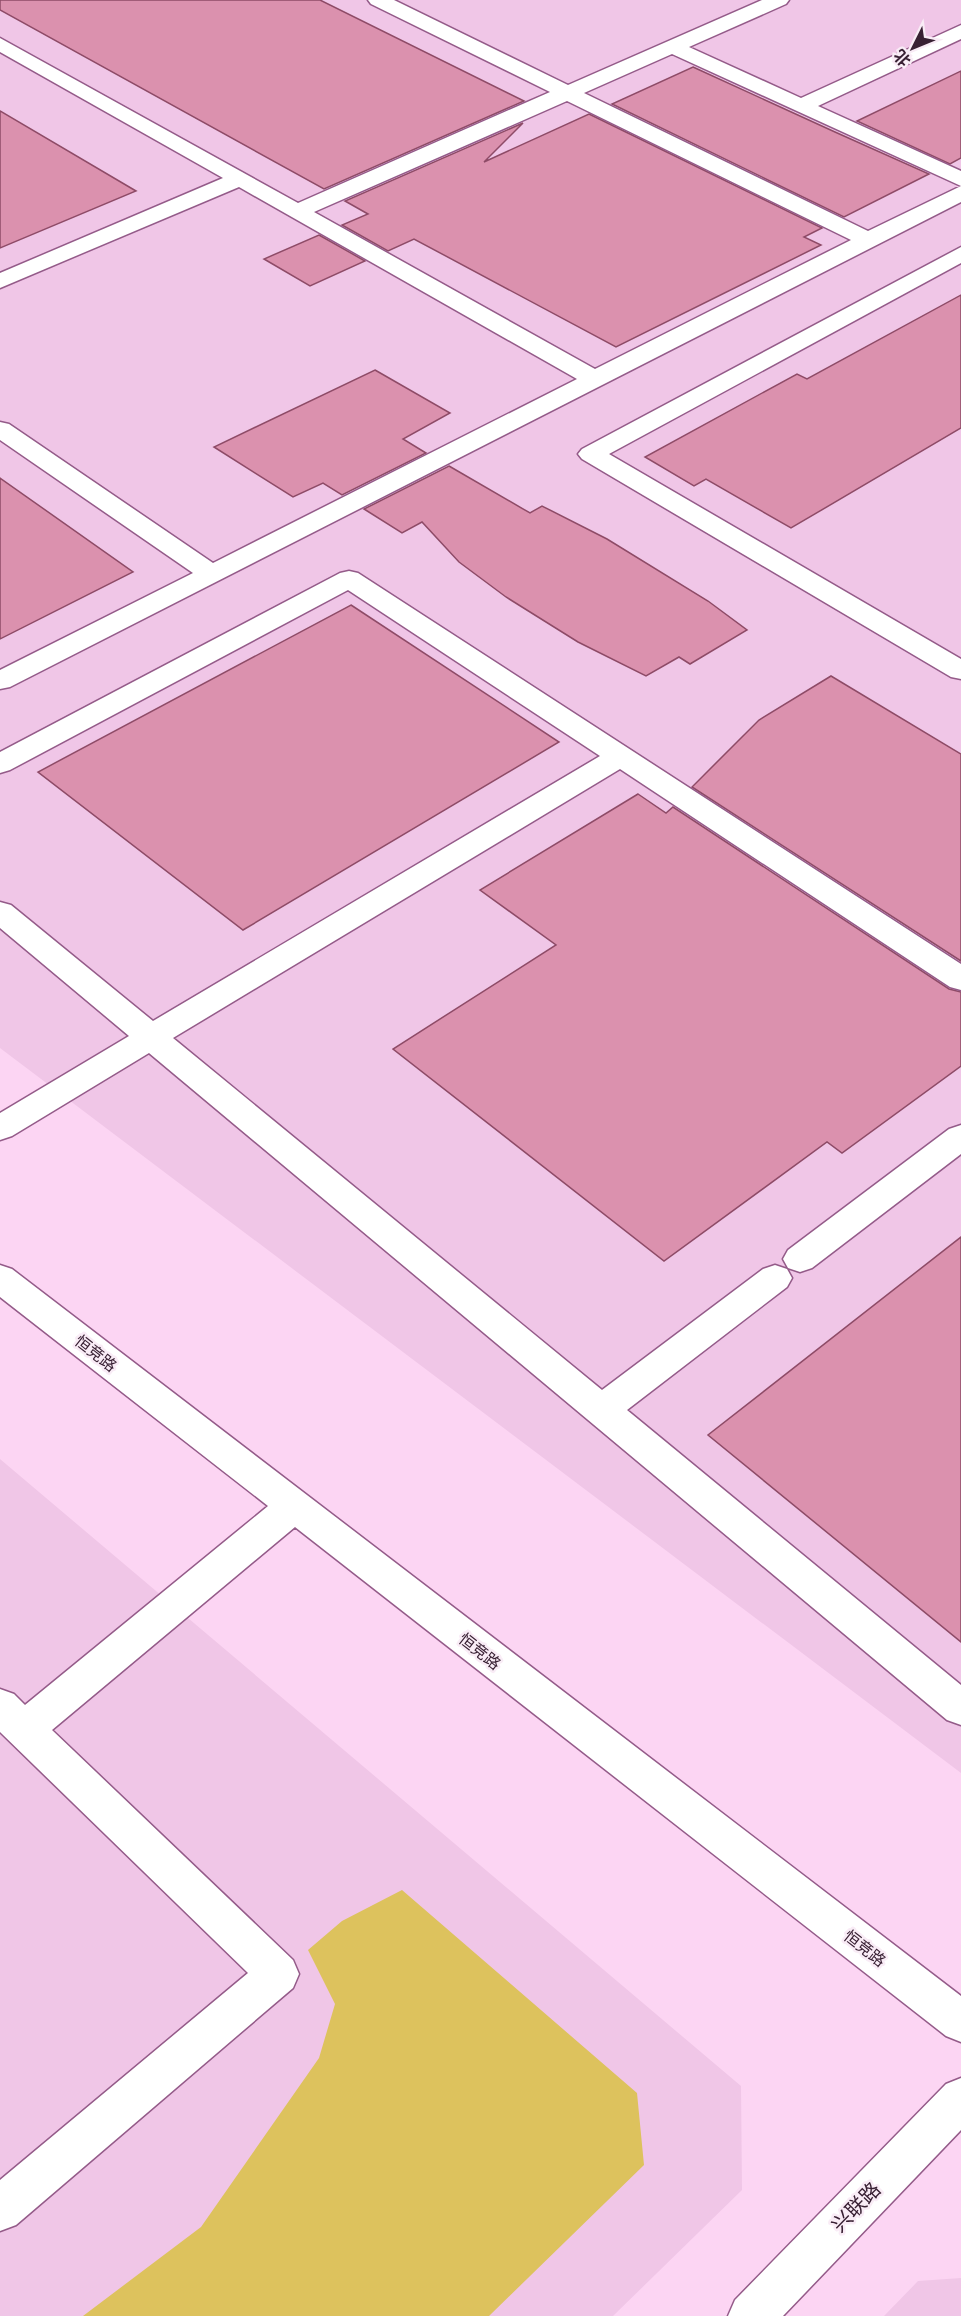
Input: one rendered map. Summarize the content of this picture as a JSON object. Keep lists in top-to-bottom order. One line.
{"streets":{"street":["恒竞路","兴联路"]},"north":"bottom left"}
